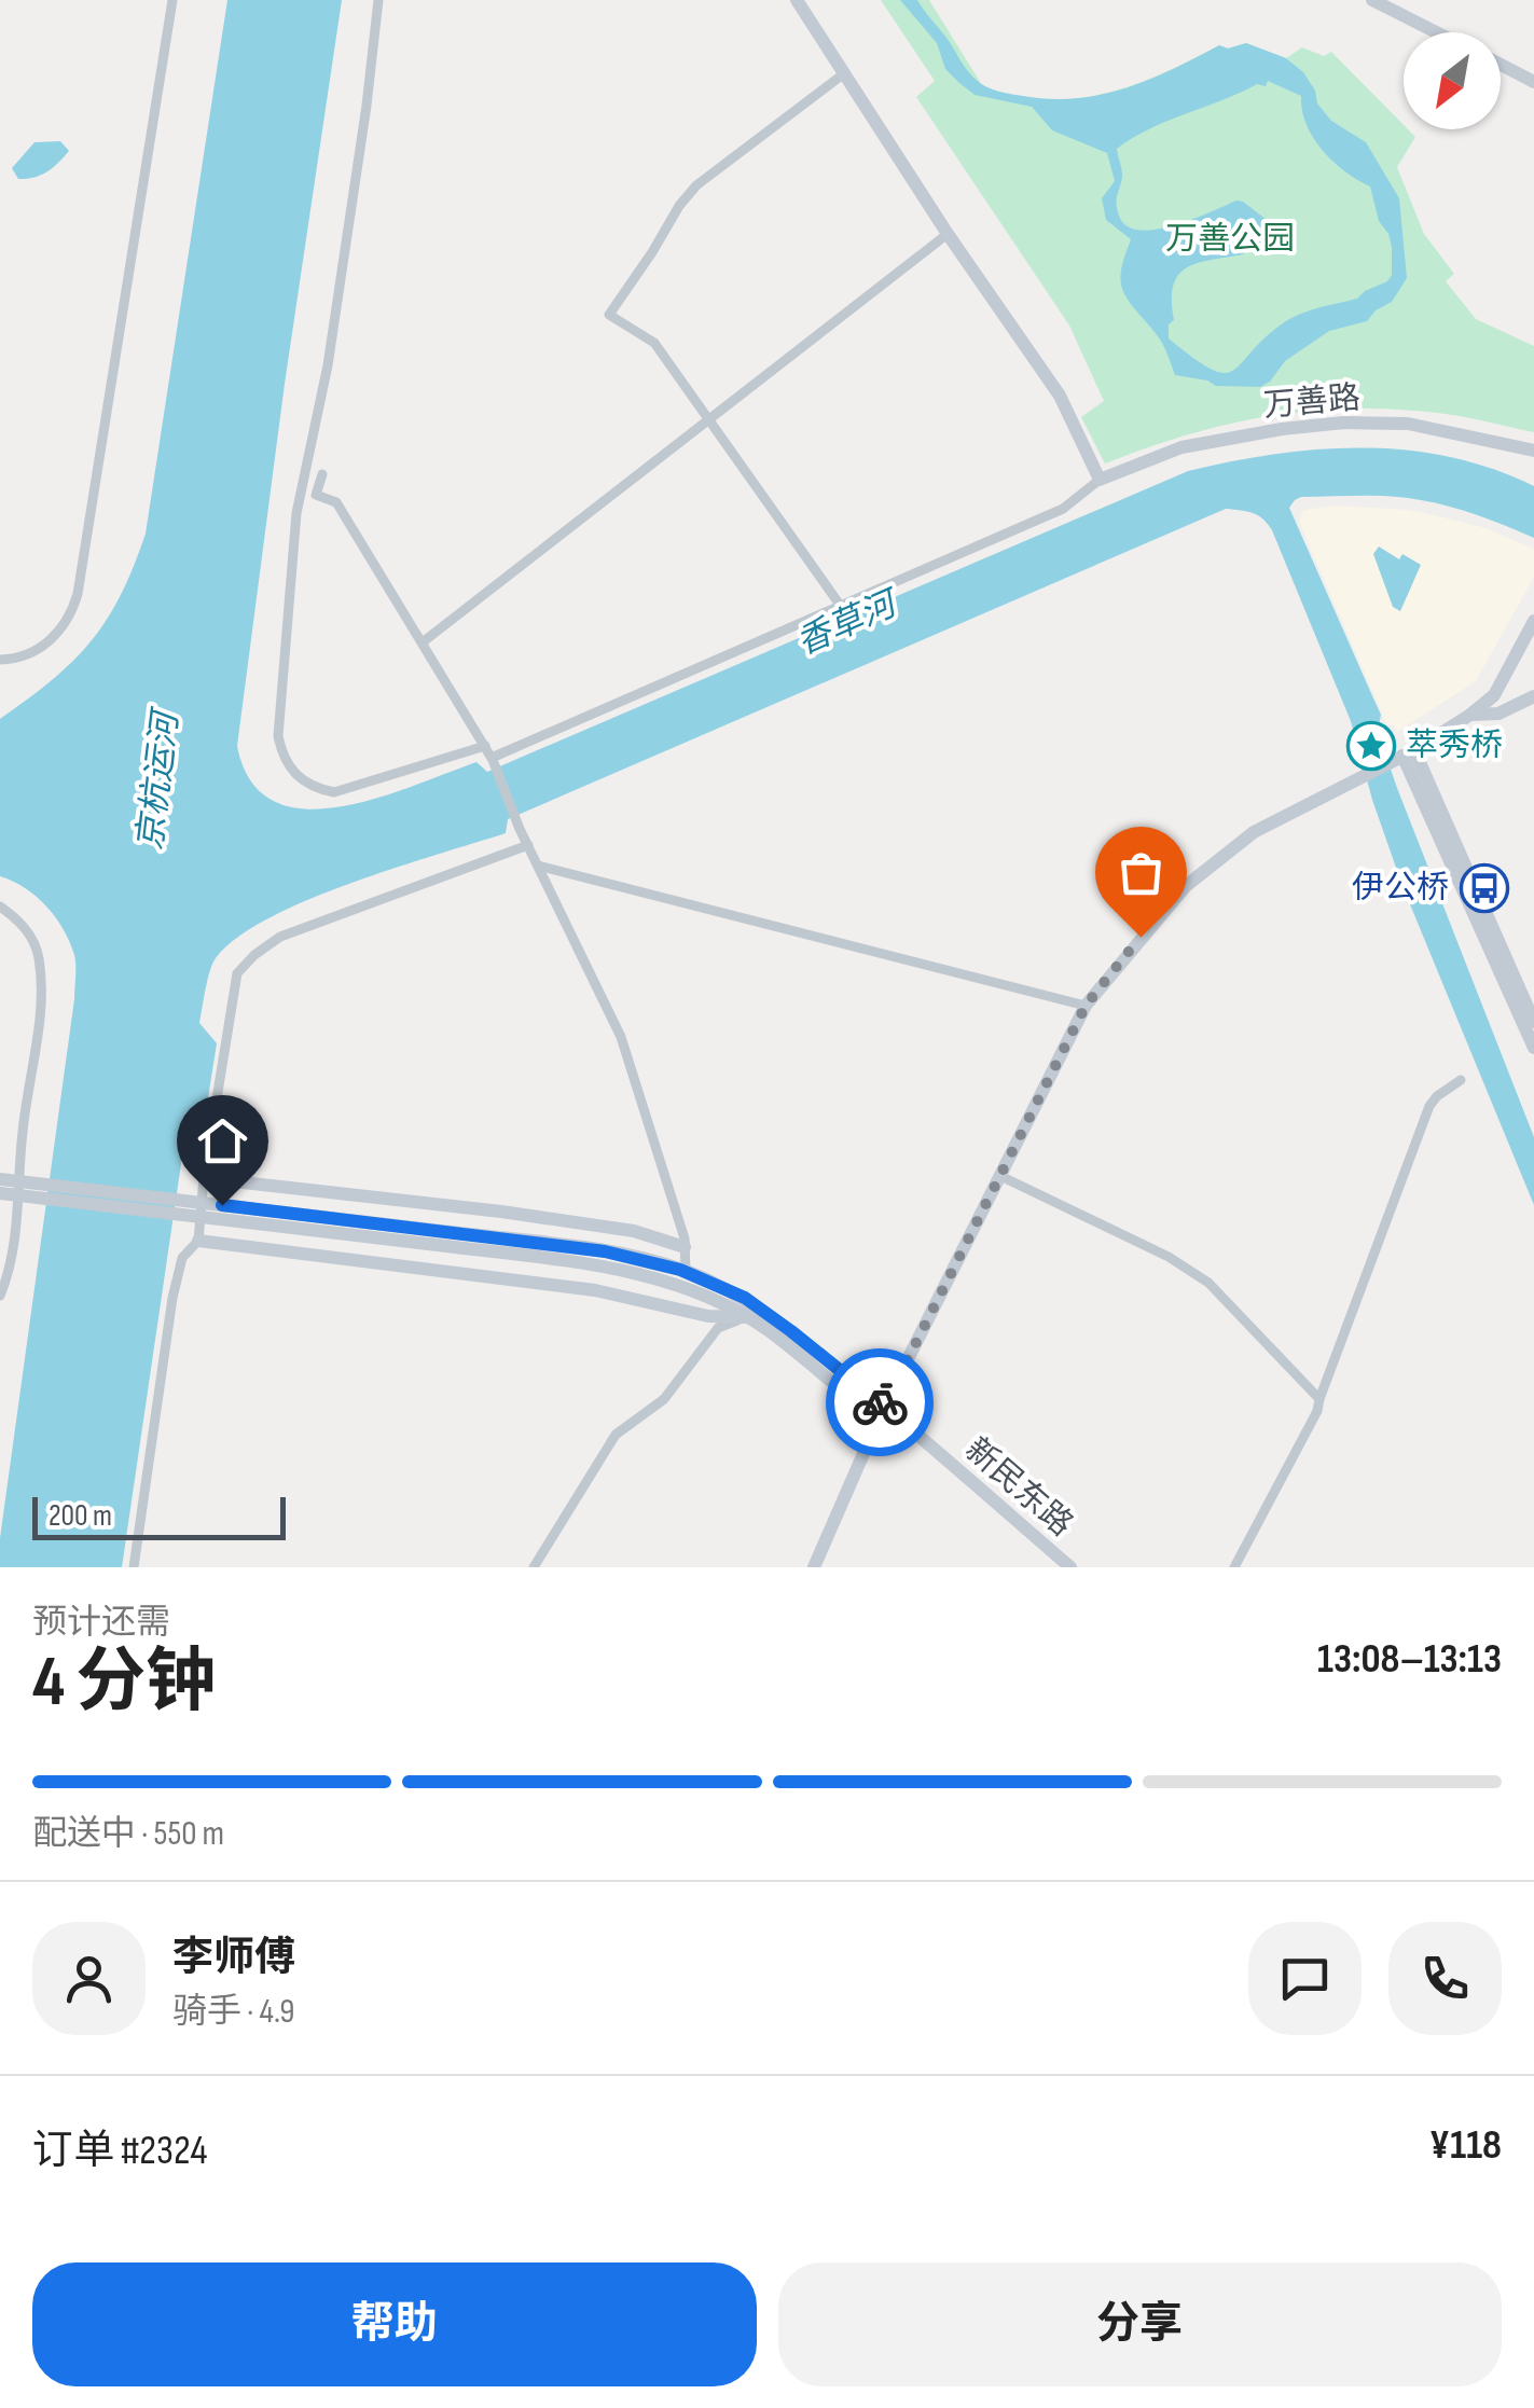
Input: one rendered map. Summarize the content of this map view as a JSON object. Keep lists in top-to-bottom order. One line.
{"streets":{"street":["万善路","新民东路"]},"water":["香草河","京杭运河"],"parks":["万善公园"],"places":{"place":["萃秀桥"],"bus stop":["伊公桥"]},"scale_bar":"200 m","north":"bottom left","page":{"scale":"200 m","heading":["4 分钟","预计还需","13:08–13:13"],"panel":["李师傅","骑手 · 4.9","订单 #2324","¥118"],"bar":"配送中 · 550 m","buttons":["帮助","分享"]}}
